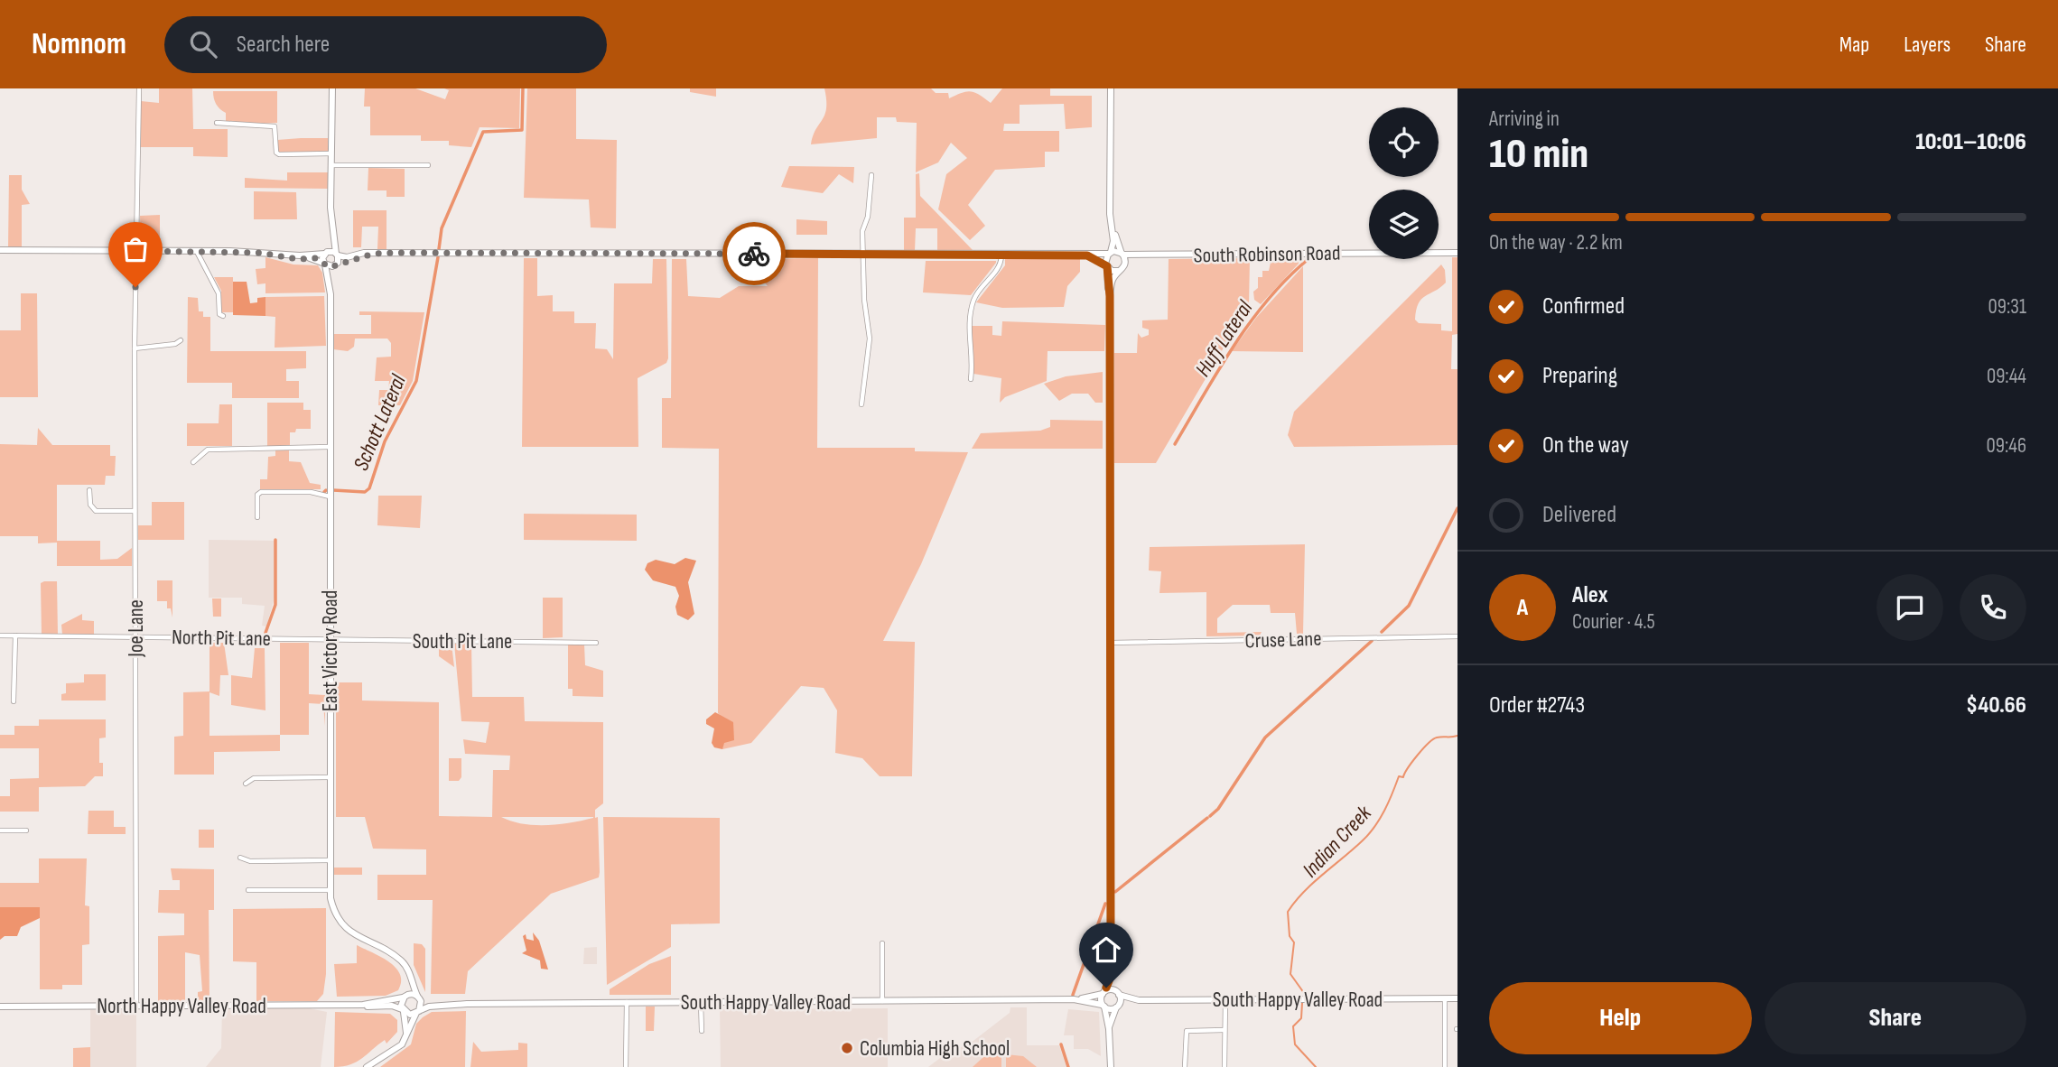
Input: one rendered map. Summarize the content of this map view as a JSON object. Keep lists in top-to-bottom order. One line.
{"streets":{"main road":["South Robinson Road","East Victory Road","South Happy Valley Road","North Happy Valley Road"],"street":["Joe Lane","North Pit Lane","Cruse Lane","South Pit Lane"]},"crossings":[["Joe Lane","North Pit Lane"],["Joe Lane","North Happy Valley Road"],["North Pit Lane","South Pit Lane"],["North Pit Lane","East Victory Road"],["South Pit Lane","East Victory Road"]],"water":["Huff Lateral","Schott Lateral","Indian Creek"],"places":["Columbia High School"],"page":{"header":"Nomnom","search":"Search here","nav":["Map","Layers","Share"],"heading":["10 min","Arriving in","10:01–10:06"],"panel":["Alex","Courier · 4.5","Order #2743","$40.66"],"bar":"On the way · 2.2 km","list":[["Confirmed","09:31"],["Preparing","09:44"],["On the way","09:46"],"Delivered"],"round":"A","buttons":["Help","Share"]}}
